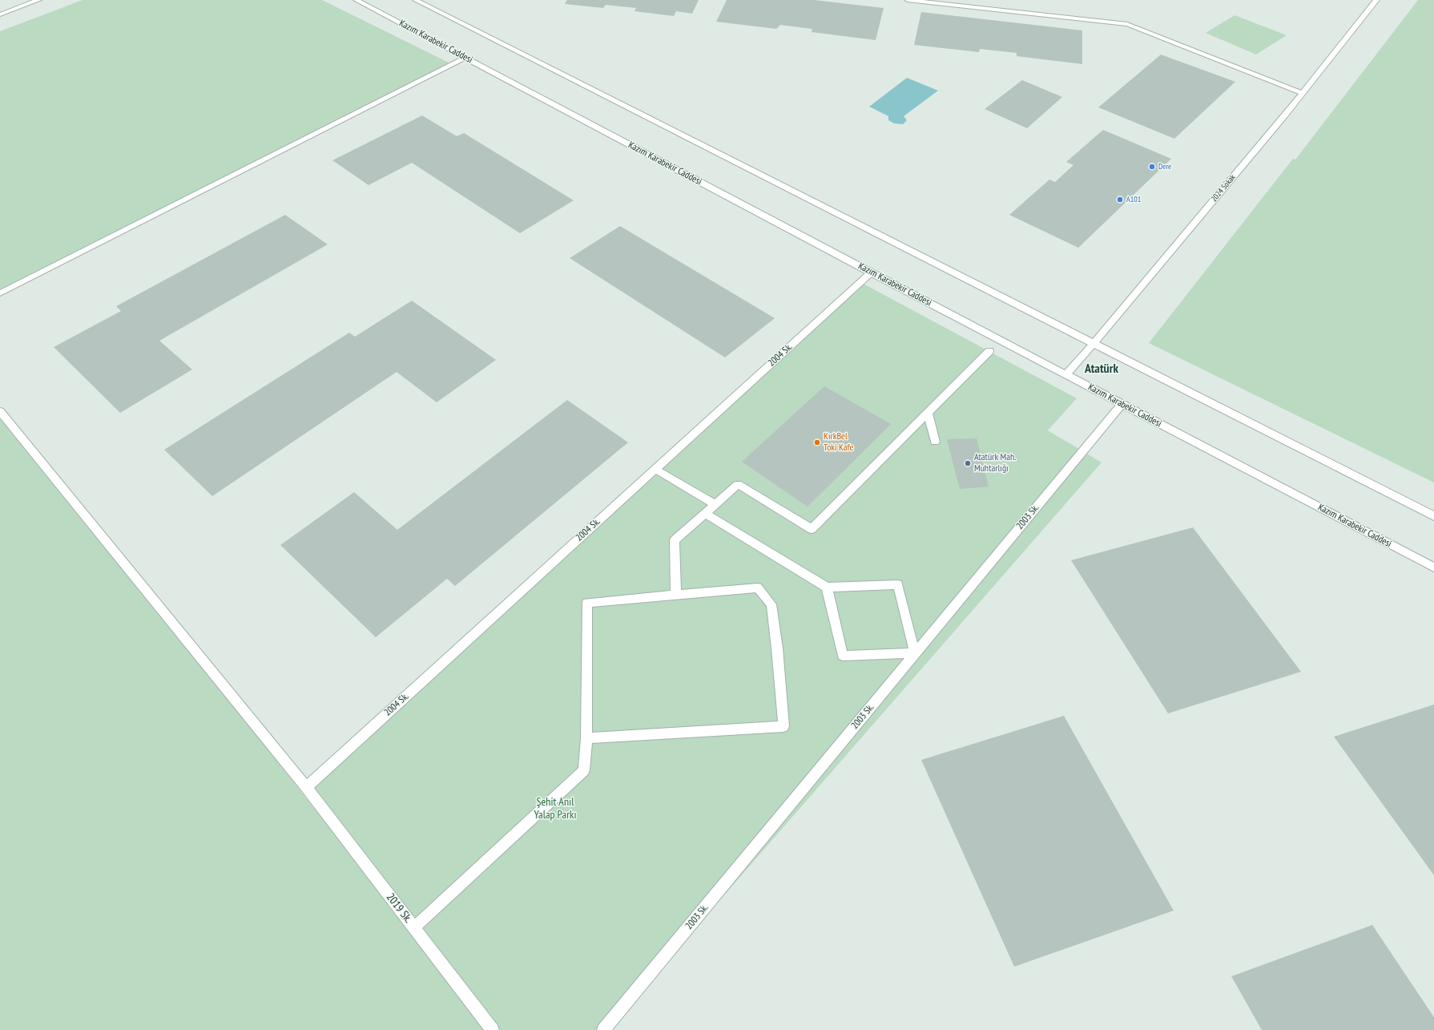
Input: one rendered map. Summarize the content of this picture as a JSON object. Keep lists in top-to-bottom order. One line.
{"streets":{"street":["Kazım Karabekir Caddesi","2024 Sokak","2004 Sk.","2003 Sk.","2019 Sk."]},"crossings":[["Kazım Karabekir Caddesi","2024 Sokak"],["Kazım Karabekir Caddesi","2004 Sk."],["Kazım Karabekir Caddesi","2003 Sk."],["2004 Sk.","2019 Sk."]],"districts":["Atatürk"],"parks":["Şehit Anıl Yalap Parkı"],"places":["Dere","A101","KırkBel Toki Kafe","Atatürk Mah. Muhtarlığı"]}
